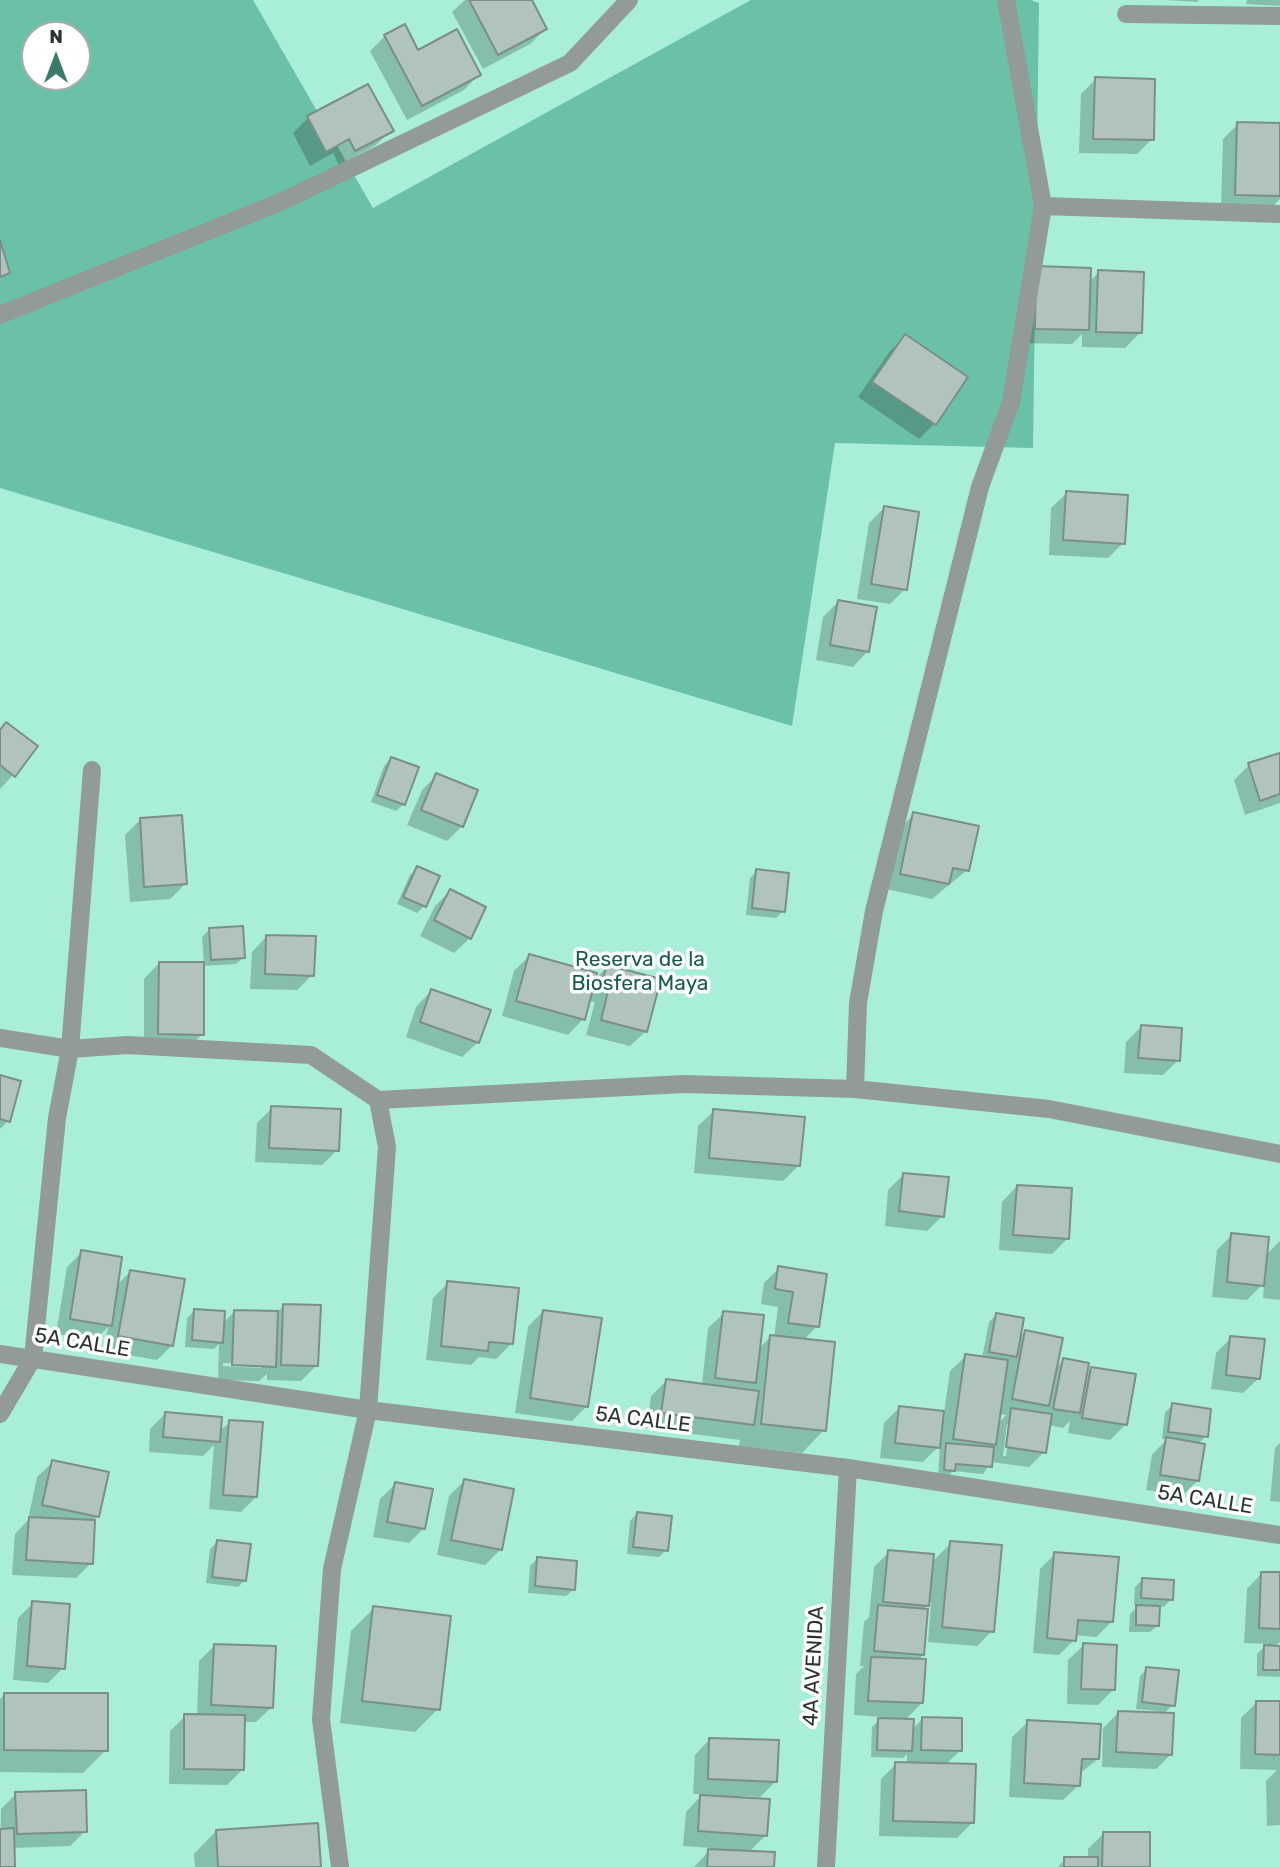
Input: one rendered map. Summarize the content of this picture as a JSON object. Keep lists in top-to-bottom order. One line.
{"streets":{"street":["5A CALLE","4A AVENIDA"]},"crossings":[["5A CALLE","4A AVENIDA"]],"parks":["Reserva de la Biosfera Maya"],"north":"top"}
